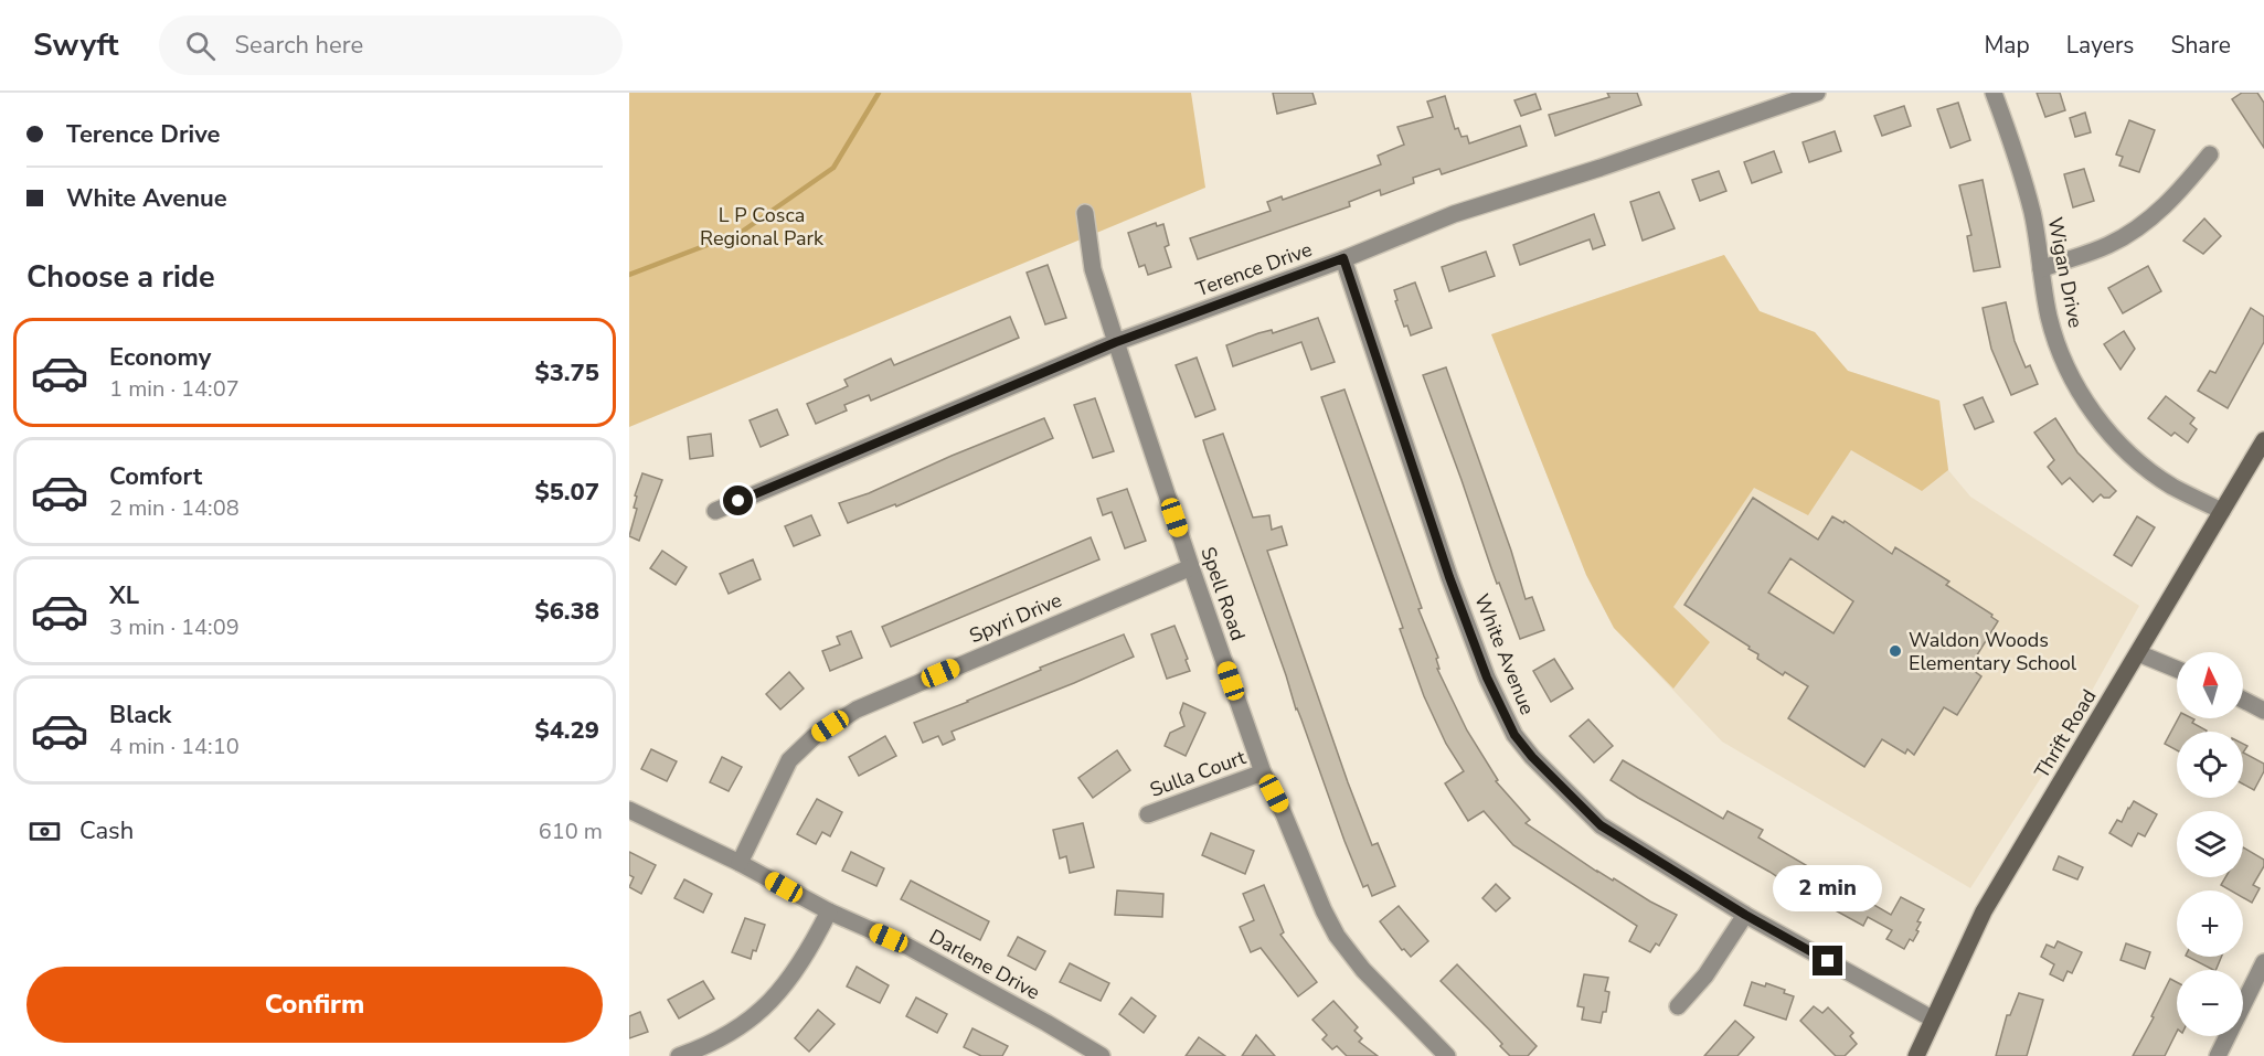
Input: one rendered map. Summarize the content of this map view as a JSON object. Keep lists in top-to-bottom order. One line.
{"streets":{"street":["Terence Drive","Wigan Drive","Spell Road","Spyri Drive","White Avenue","Thrift Road","Sulla Court","Darlene Drive"]},"crossings":[["Terence Drive","Spell Road"],["Terence Drive","White Avenue"],["Wigan Drive","Thrift Road"],["Spell Road","Spyri Drive"],["Spell Road","Sulla Court"],["Spyri Drive","Darlene Drive"],["White Avenue","Thrift Road"]],"parks":["L P Cosca Regional Park"],"places":["Waldon Woods Elementary School"],"north":"top","page":{"header":"Swyft","search":"Search here","nav":["Map","Layers","Share"],"banner":["Terence Drive","White Avenue"],"heading":"Choose a ride","list":[{"name":"Economy","note":"1 min · 14:07","value":"$3.75"},{"name":"Comfort","note":"2 min · 14:08","value":"$5.07"},{"name":"XL","note":"3 min · 14:09","value":"$6.38"},{"name":"Black","note":"4 min · 14:10","value":"$4.29"}],"map_buttons":["+","−"],"pay":["Cash","610 m"],"bubble":"2 min","buttons":"Confirm"}}
